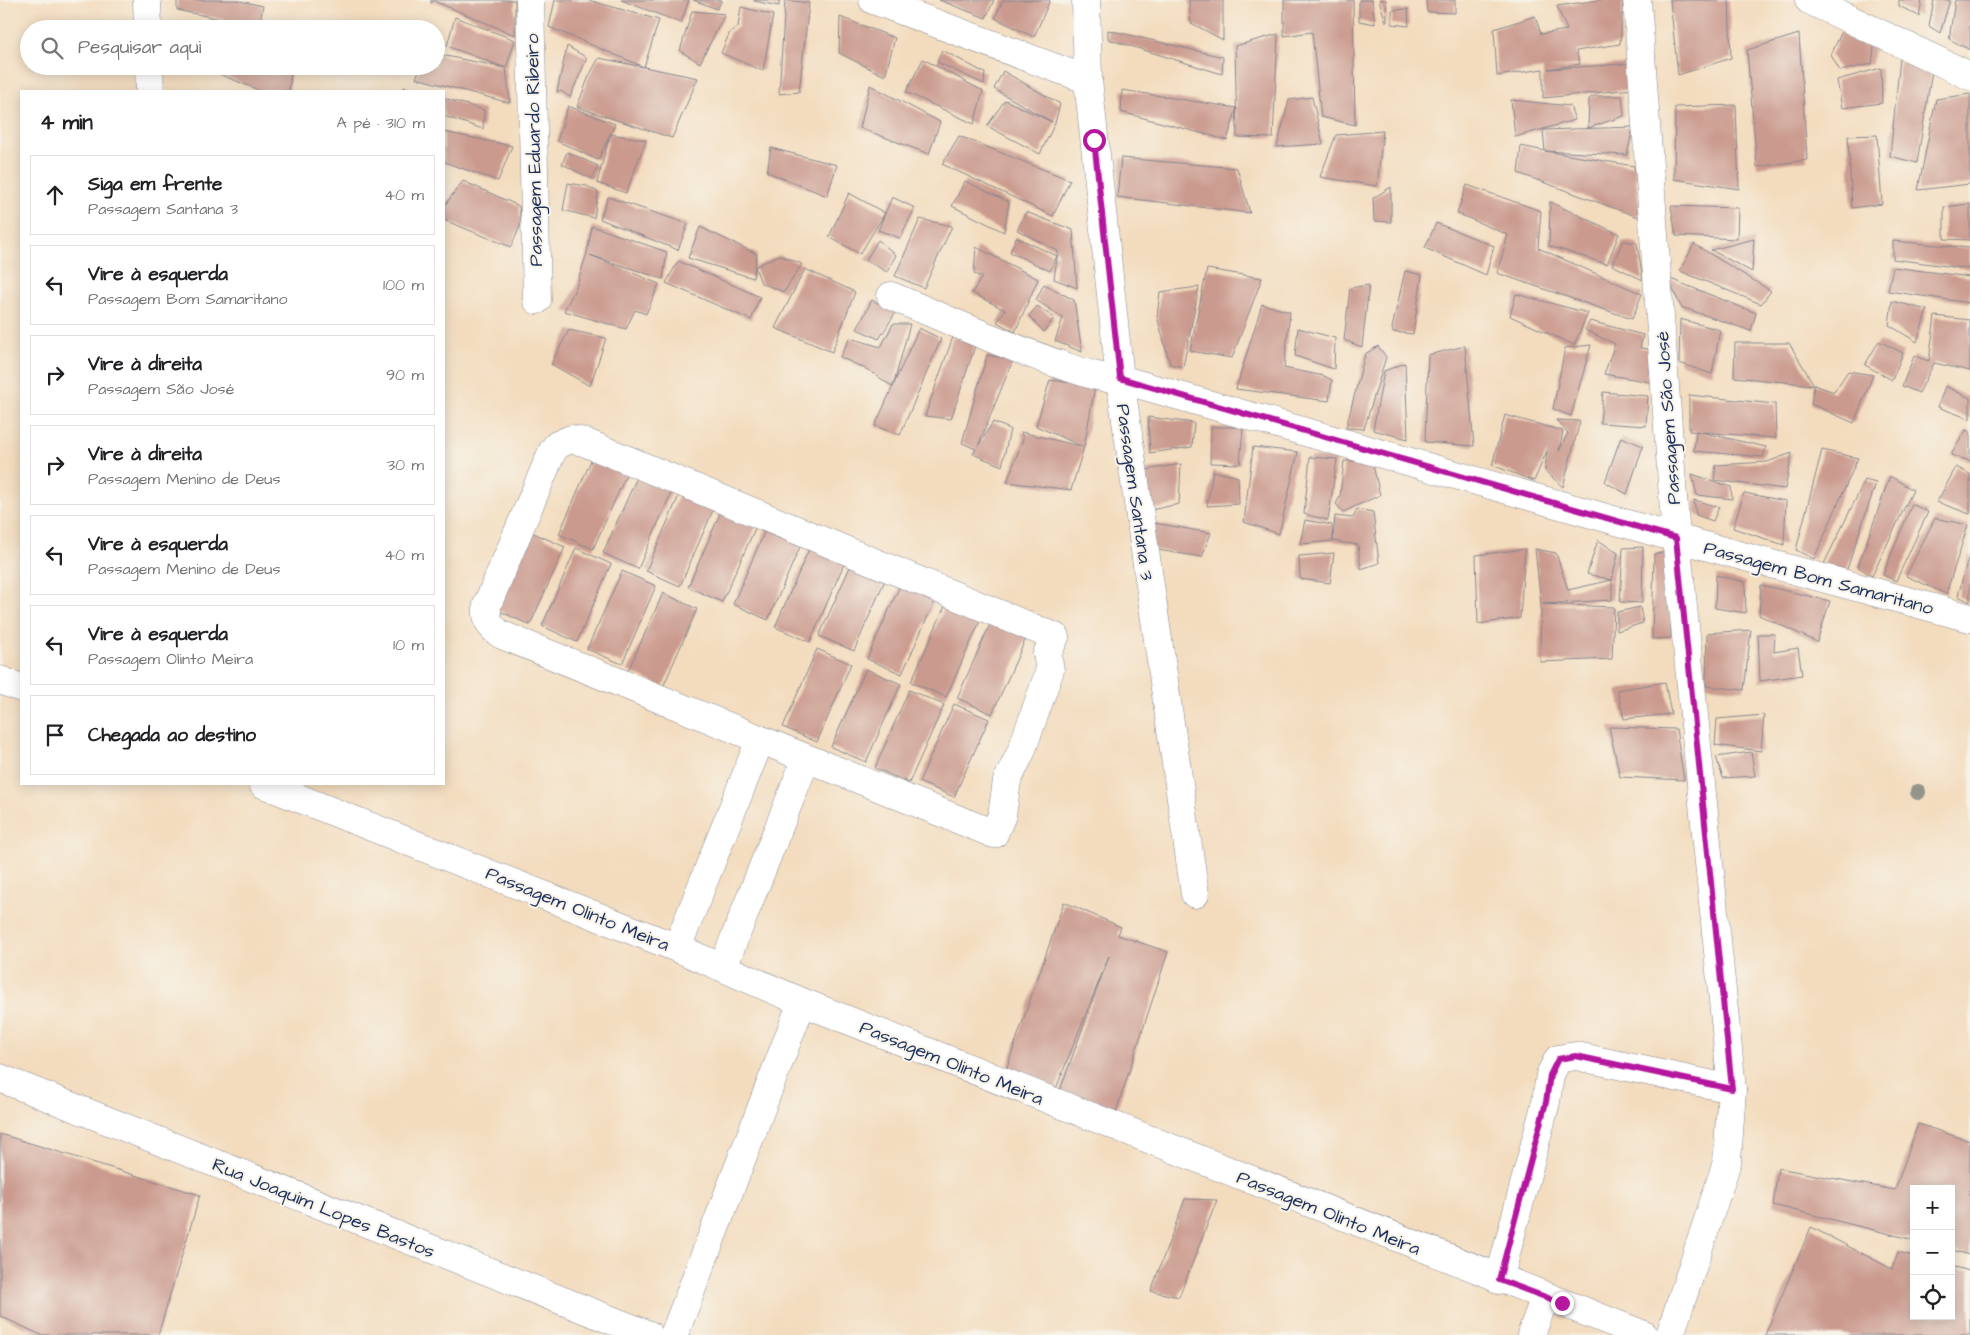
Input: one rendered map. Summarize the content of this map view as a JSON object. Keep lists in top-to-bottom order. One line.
{"streets":{"street":["Passagem Eduardo Ribeiro","Passagem São José","Passagem Santana 3","Passagem Bom Samaritano","Passagem Olinto Meira","Rua Joaquim Lopes Bastos"]},"crossings":[["Passagem São José","Passagem Bom Samaritano"],["Passagem Santana 3","Passagem Bom Samaritano"]],"page":{"search":"Pesquisar aqui","heading":["4 min","A pé · 310 m"],"list":[["Siga em frente","Passagem Santana 3","40 m"],["Vire à esquerda","Passagem Bom Samaritano","100 m"],["Vire à direita","Passagem São José","90 m"],["Vire à direita","Passagem Menino de Deus","30 m"],["Vire à esquerda","Passagem Menino de Deus","40 m"],["Vire à esquerda","Passagem Olinto Meira","10 m"],"Chegada ao destino"],"map_buttons":["+","−"]}}
